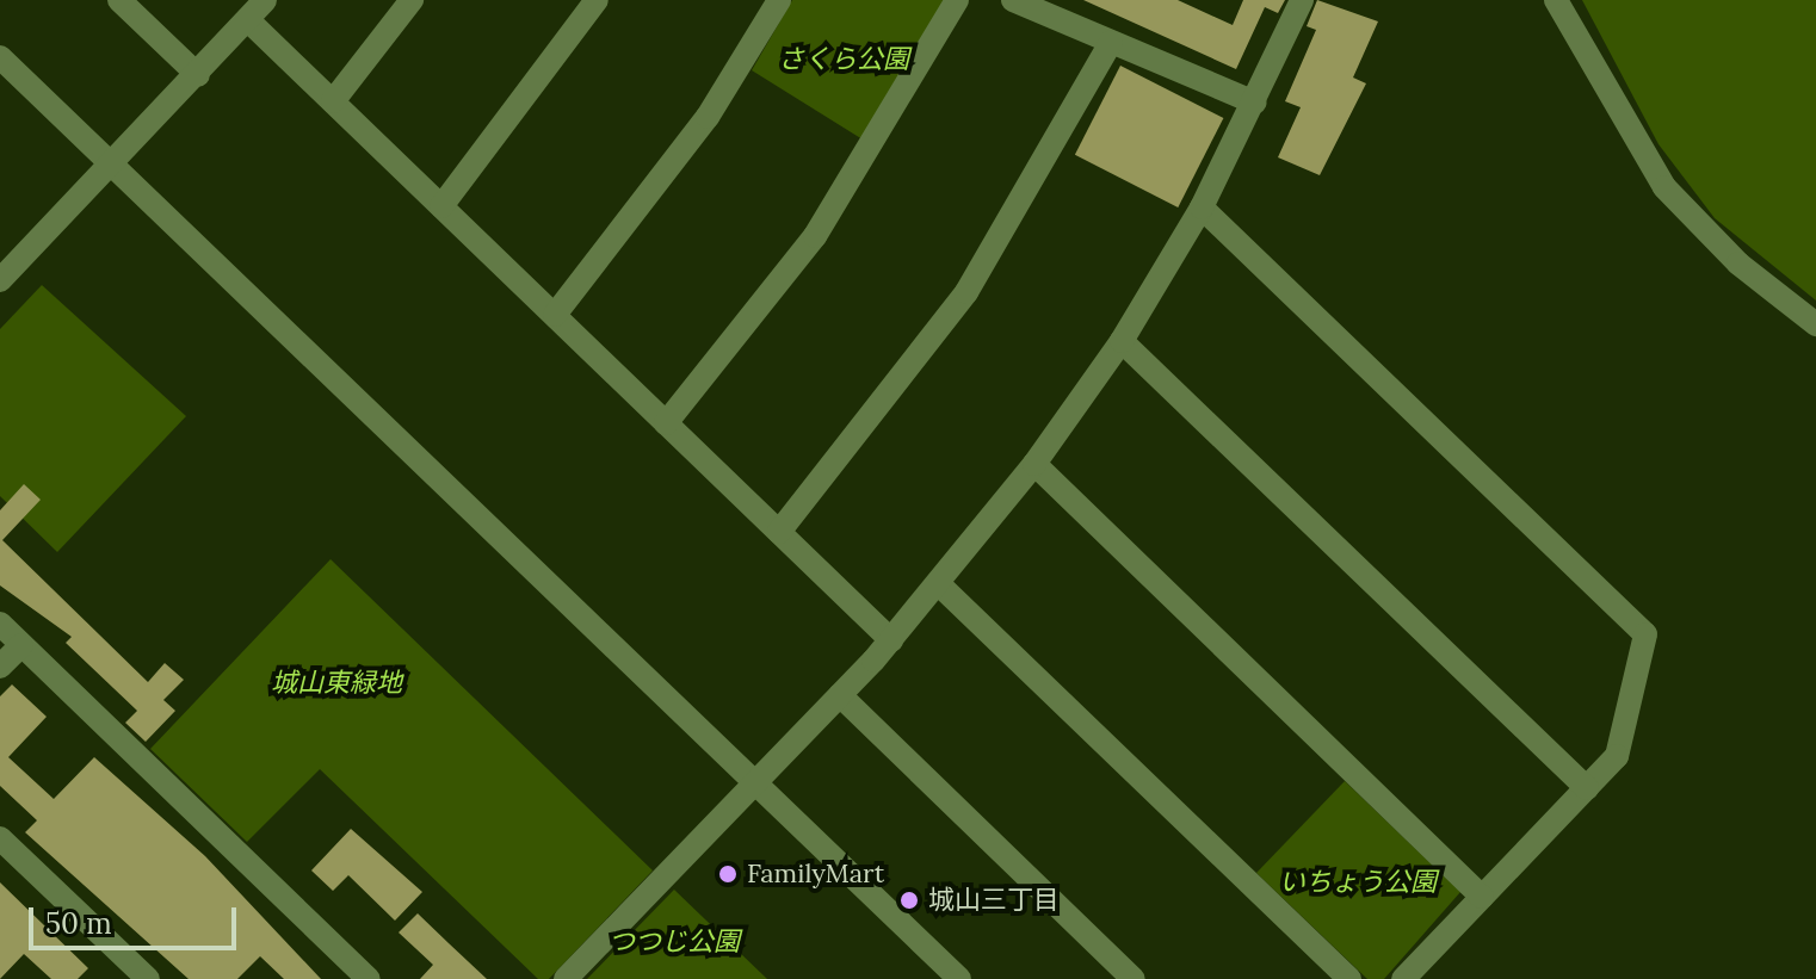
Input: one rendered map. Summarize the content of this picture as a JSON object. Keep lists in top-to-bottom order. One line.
{"parks":["さくら公園","城山東緑地","いちょう公園","つつじ公園"],"places":["FamilyMart","城山三丁目"],"scale_bar":"50 m"}
